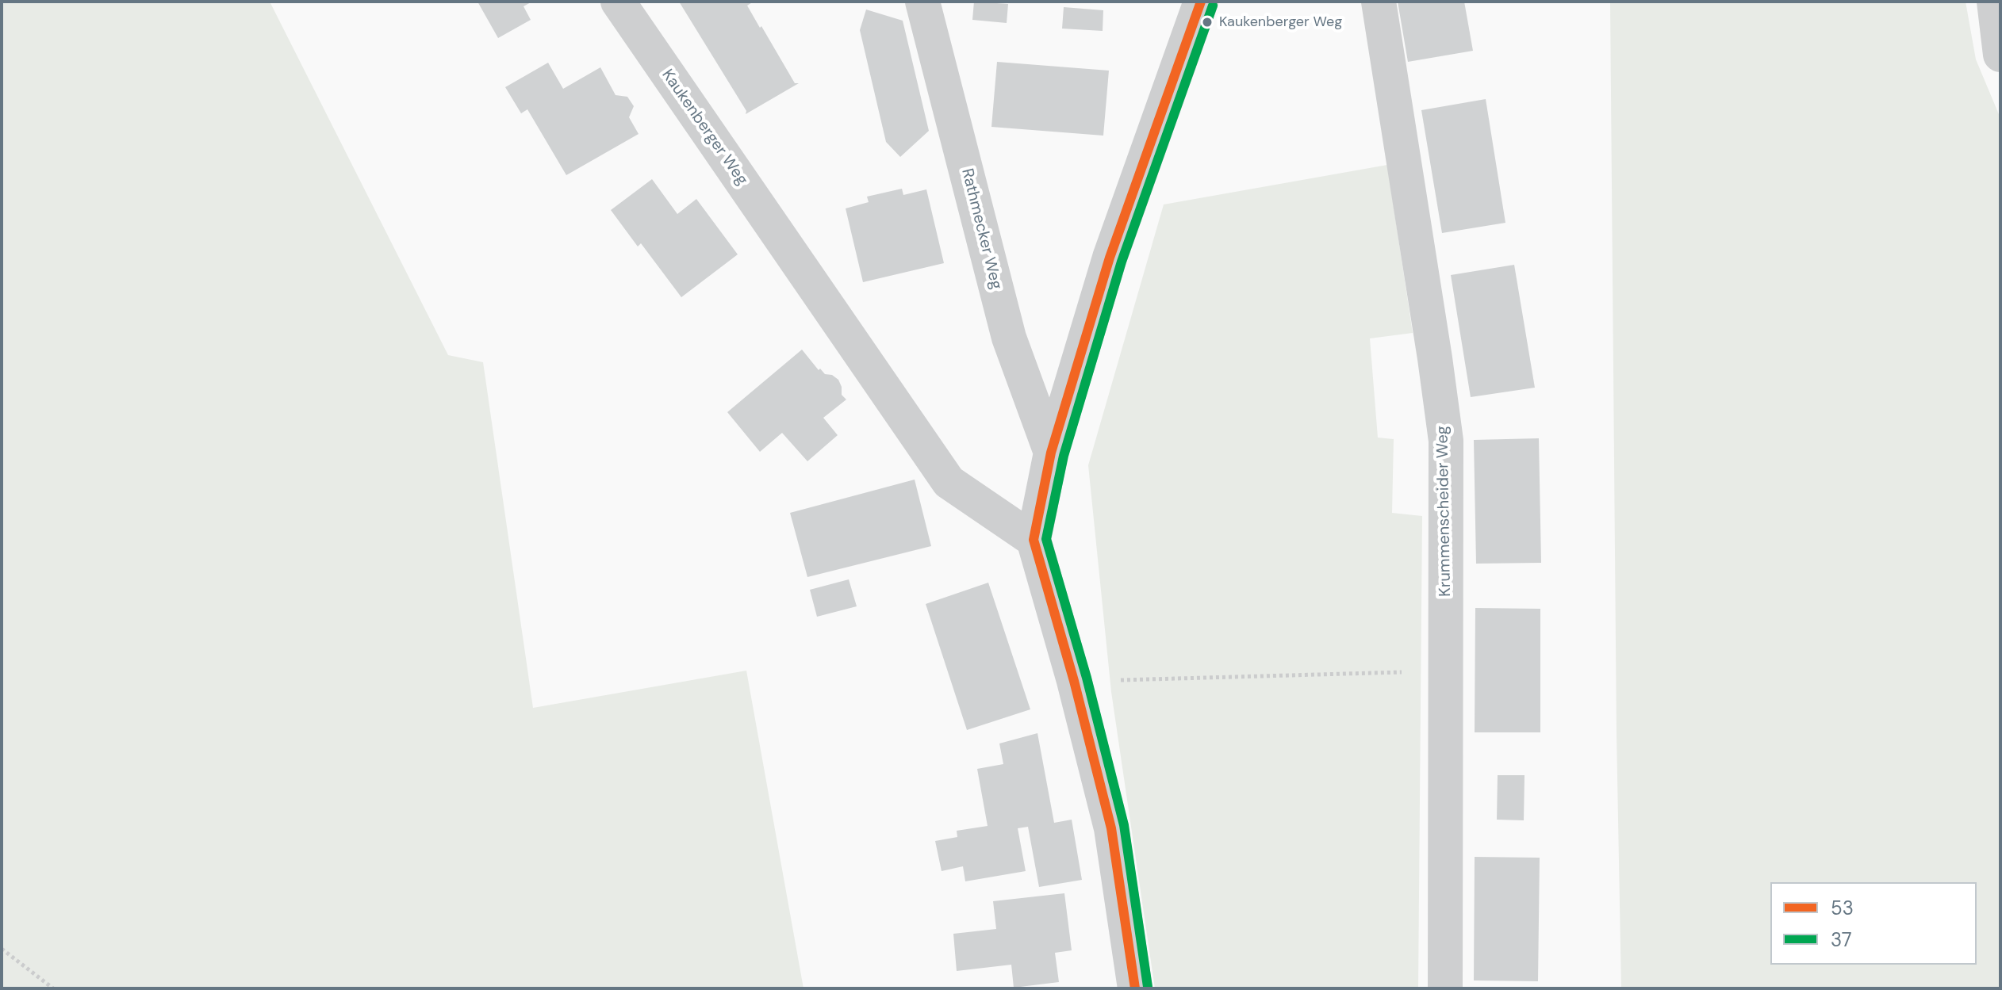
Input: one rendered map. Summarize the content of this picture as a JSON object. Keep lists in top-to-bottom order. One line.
{"streets":{"street":["Kaukenberger Weg","Rathmecker Weg","Krummenscheider Weg"]},"places":["Kaukenberger Weg"],"lines":["transit line 53","transit line 37"],"legend":["53","37"]}
